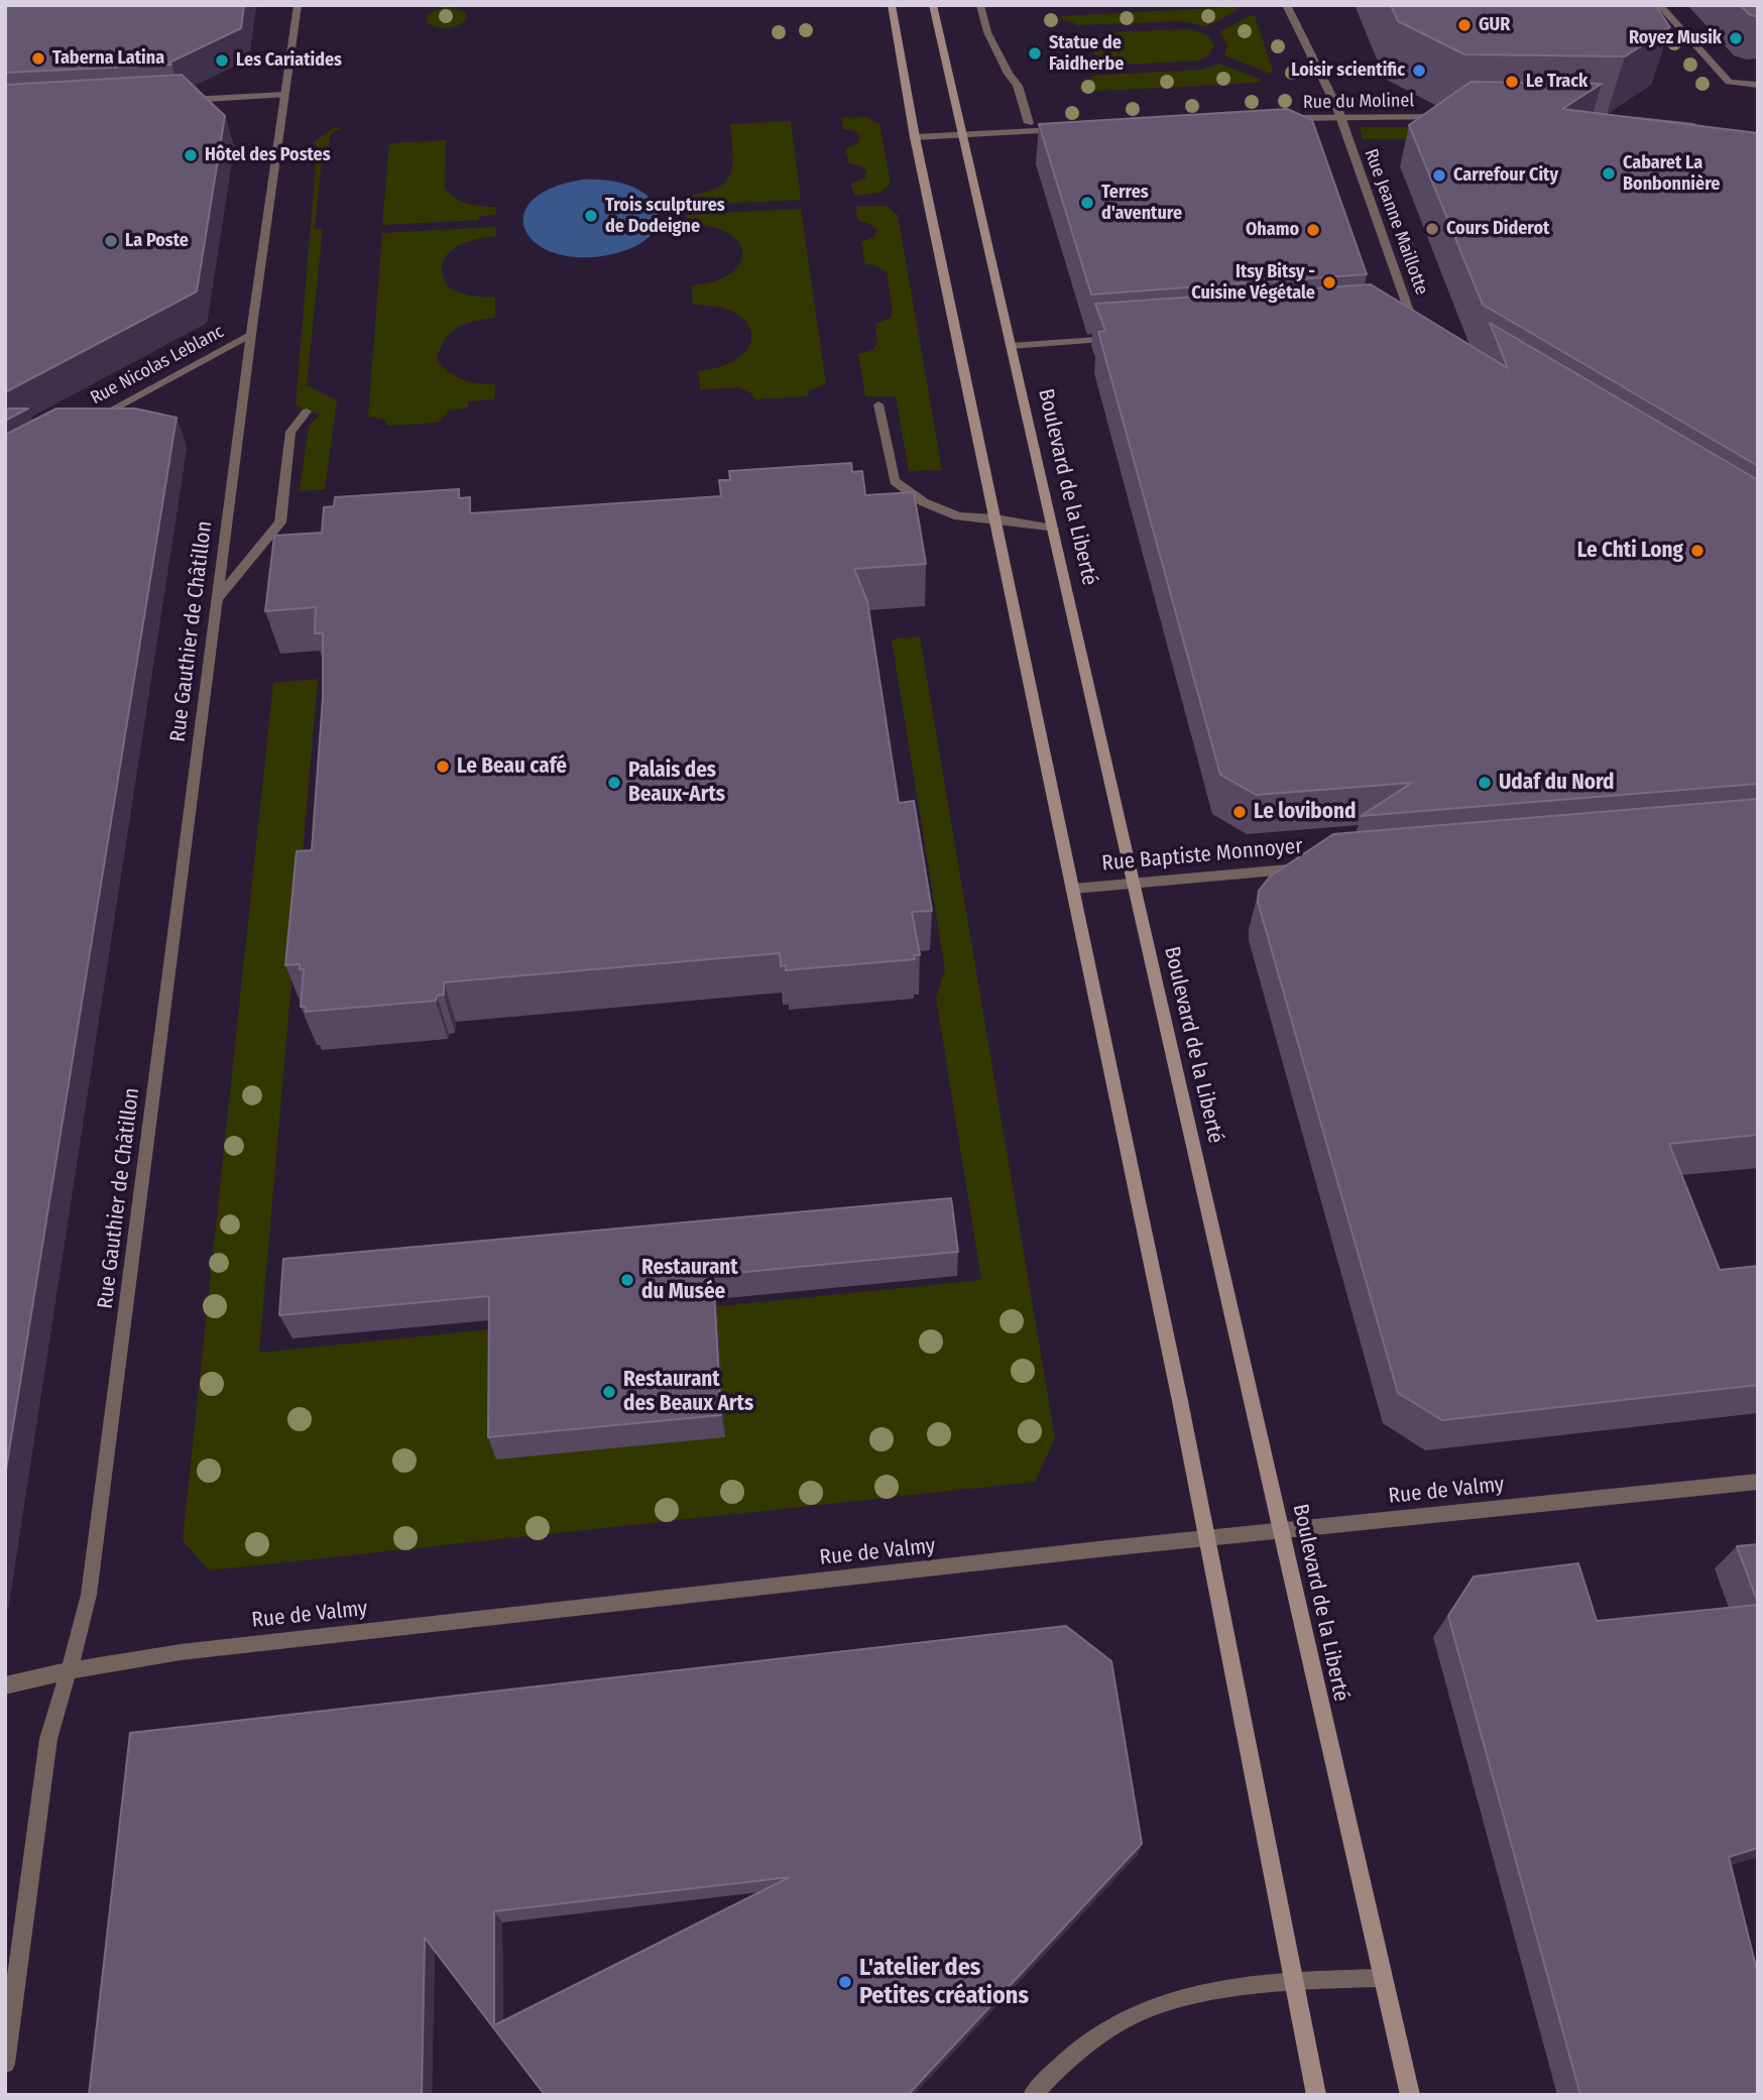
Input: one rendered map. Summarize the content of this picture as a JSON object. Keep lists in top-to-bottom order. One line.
{"streets":{"main road":["Boulevard de la Liberté"],"street":["Rue du Molinel","Rue Jeanne Maillotte","Rue Nicolas Leblanc","Rue Gauthier de Châtillon","Rue Baptiste Monnoyer","Rue de Valmy"]},"crossings":[["Rue du Molinel","Rue Jeanne Maillotte"],["Rue Nicolas Leblanc","Rue Gauthier de Châtillon"],["Boulevard de la Liberté","Rue Baptiste Monnoyer"],["Boulevard de la Liberté","Rue de Valmy"],["Rue Gauthier de Châtillon","Rue de Valmy"]],"places":["GUR","Royez Musik","Statue de Faidherbe","Taberna Latina","Les Cariatides","Loisir scientific","Le Track","Hôtel des Postes","Cabaret La Bonbonnière","Carrefour City","Terres d'aventure","Trois sculptures de Dodeigne","Cours Diderot","Ohamo","La Poste","Itsy Bitsy - Cuisine Végétale","Le Chti Long","Le Beau café","Palais des Beaux-Arts","Udaf du Nord","Le lovibond","Restaurant du Musée","Restaurant des Beaux Arts","L'atelier des Petites créations"]}
